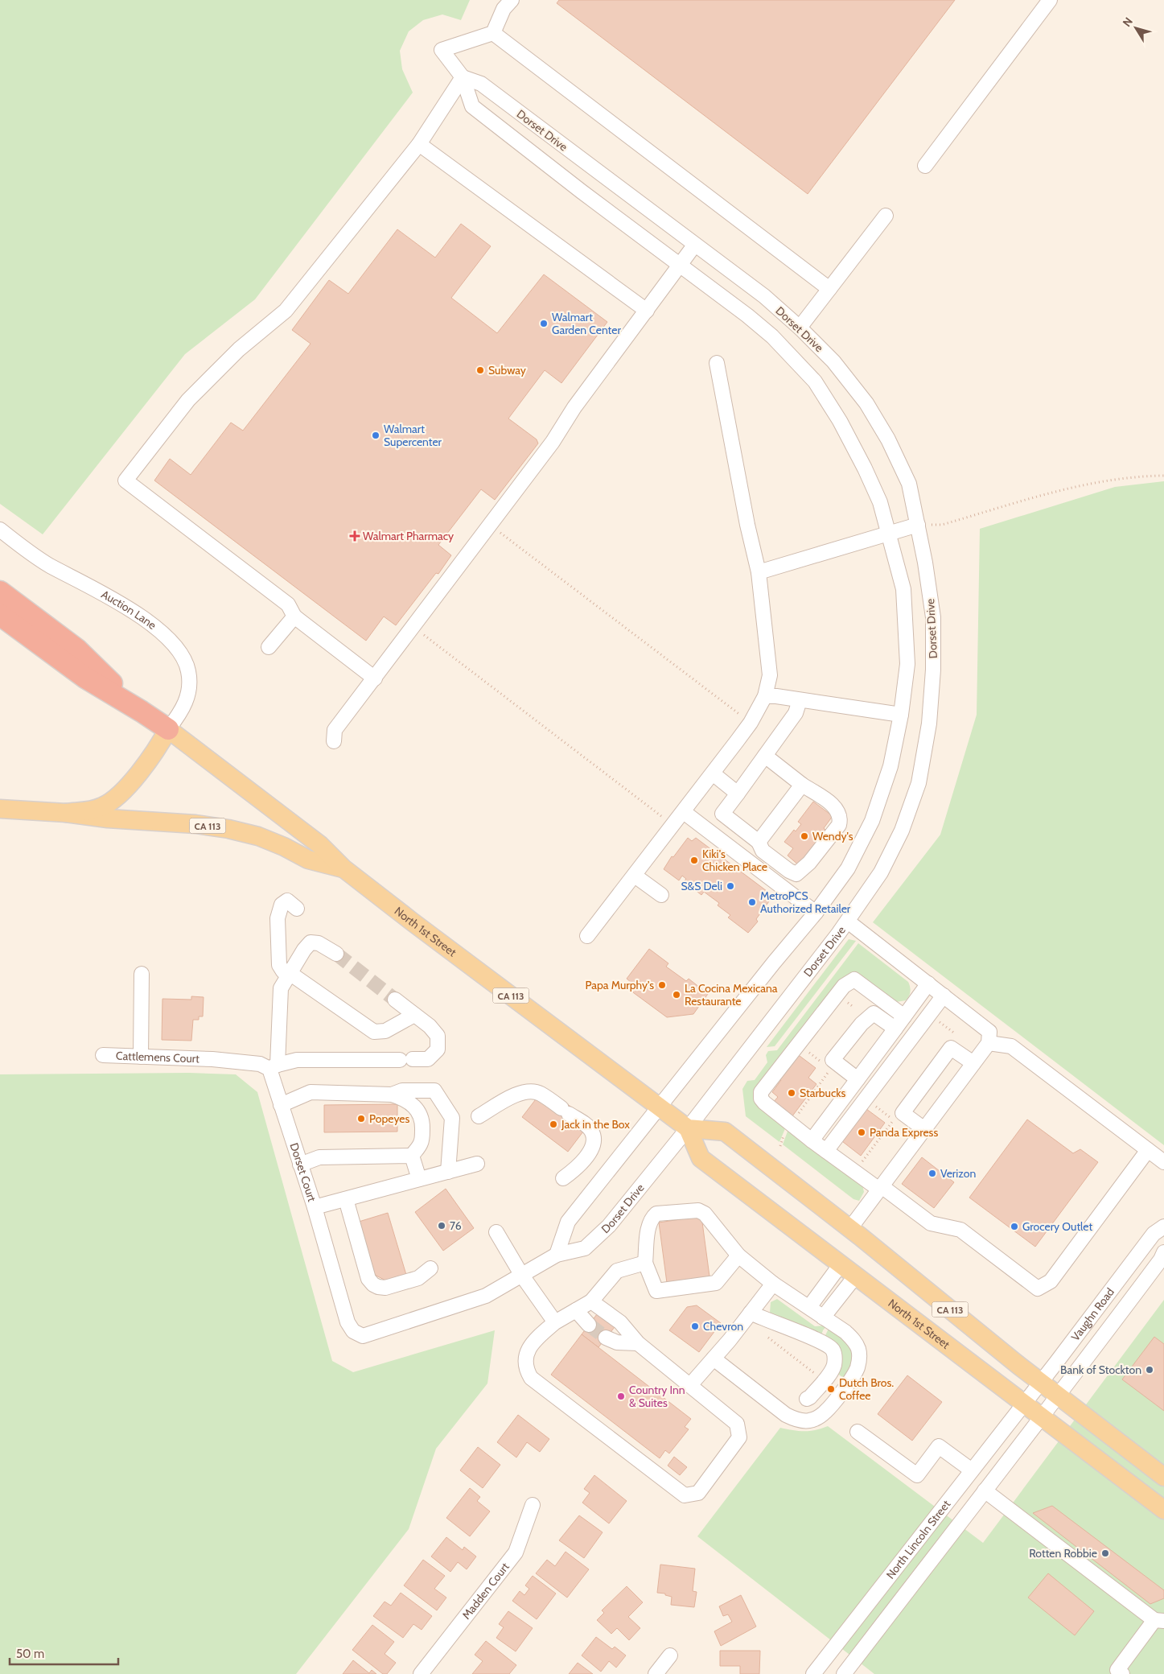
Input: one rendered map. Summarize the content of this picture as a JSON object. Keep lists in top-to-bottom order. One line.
{"streets":{"highway":["CA 113"],"main road":["North 1st Street"],"street":["Dorset Drive","Auction Lane","Cattlemens Court","Dorset Court","Vaughn Road","North Lincoln Street","Madden Court"]},"crossings":[["Dorset Drive","CA 113"],["Dorset Drive","North 1st Street"],["Dorset Drive","Dorset Court"],["Auction Lane","CA 113"],["Auction Lane","North 1st Street"],["CA 113","North 1st Street"],["CA 113","Vaughn Road"],["North 1st Street","Vaughn Road"],["North 1st Street","North Lincoln Street"],["Cattlemens Court","Dorset Court"],["Vaughn Road","North Lincoln Street"]],"places":{"other":["Walmart Garden Center","Subway","Walmart Supercenter","Wendy's","Kiki's Chicken Place","S&S Deli","MetroPCS Authorized Retailer","Papa Murphy's","La Cocina Mexicana Restaurante","Starbucks","Popeyes","Jack in the Box","Panda Express","Verizon","76","Grocery Outlet","Chevron","Bank of Stockton","Dutch Bros. Coffee","Country Inn & Suites","Rotten Robbie"],"health":["Walmart Pharmacy"]},"scale_bar":"50 m","north":"top left"}
